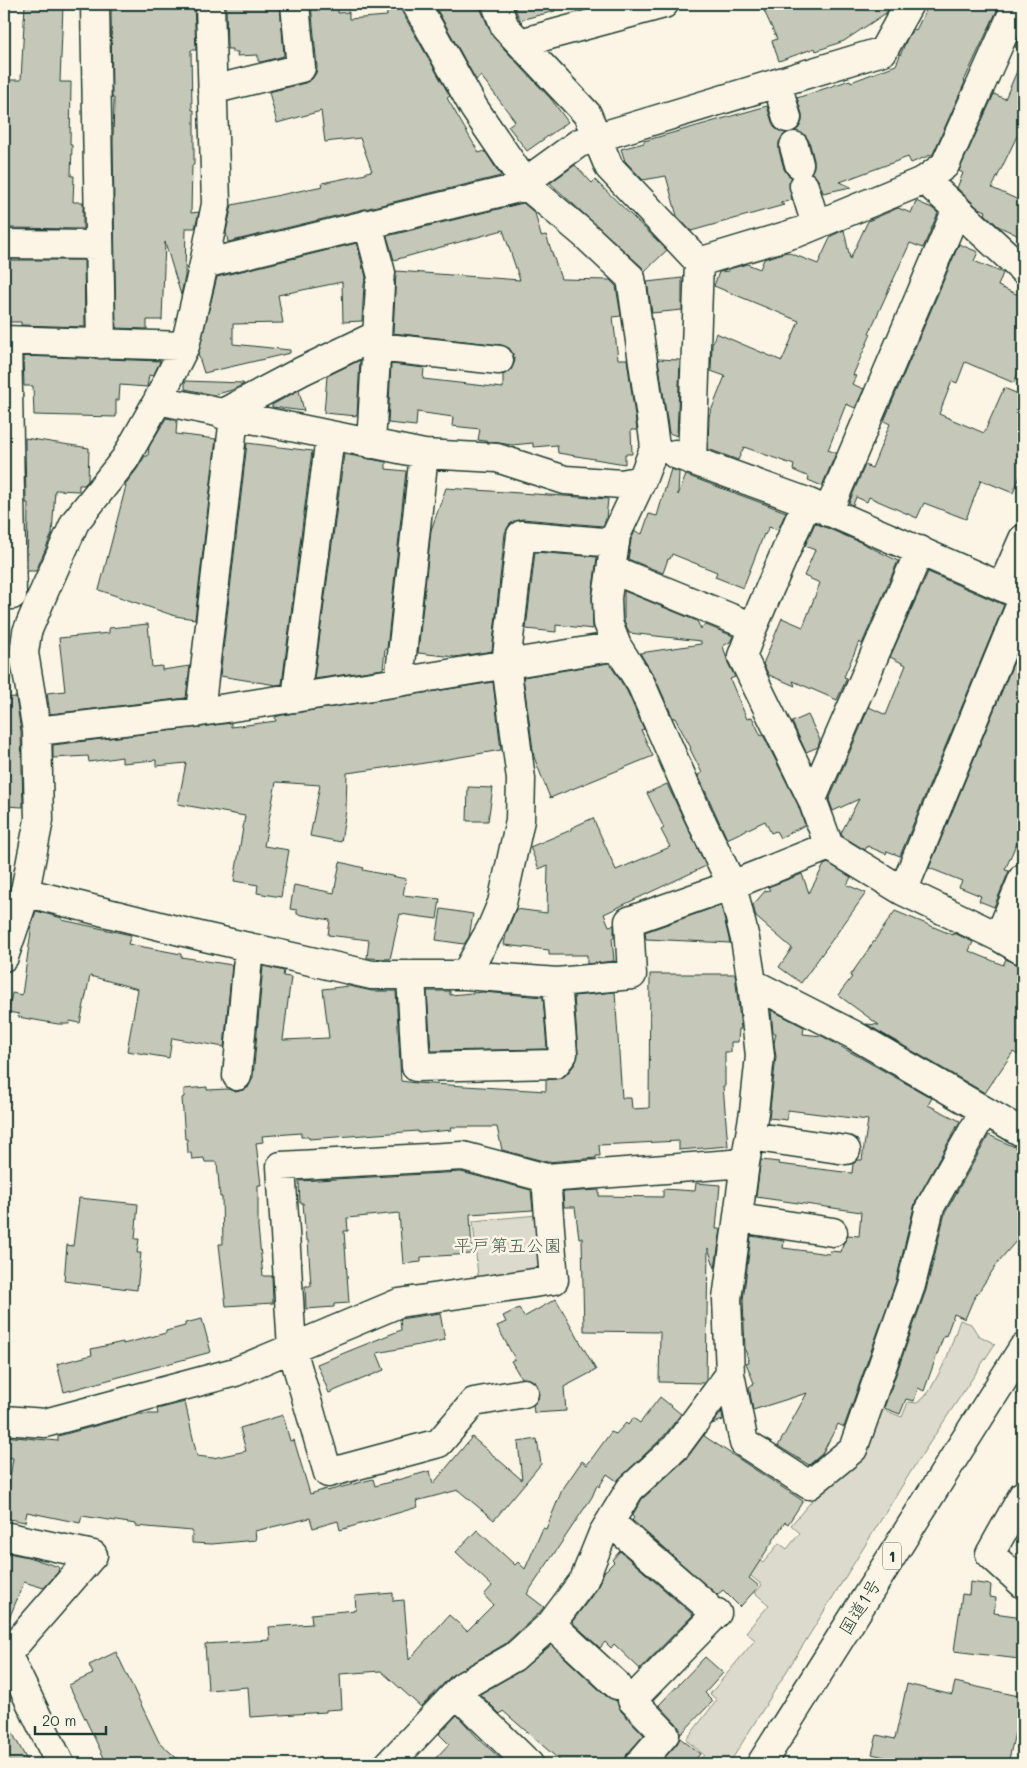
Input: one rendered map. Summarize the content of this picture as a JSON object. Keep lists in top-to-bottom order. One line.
{"streets":{"main road":["1","国道1号"]},"parks":["平戸第五公園"],"scale_bar":"20 m"}
